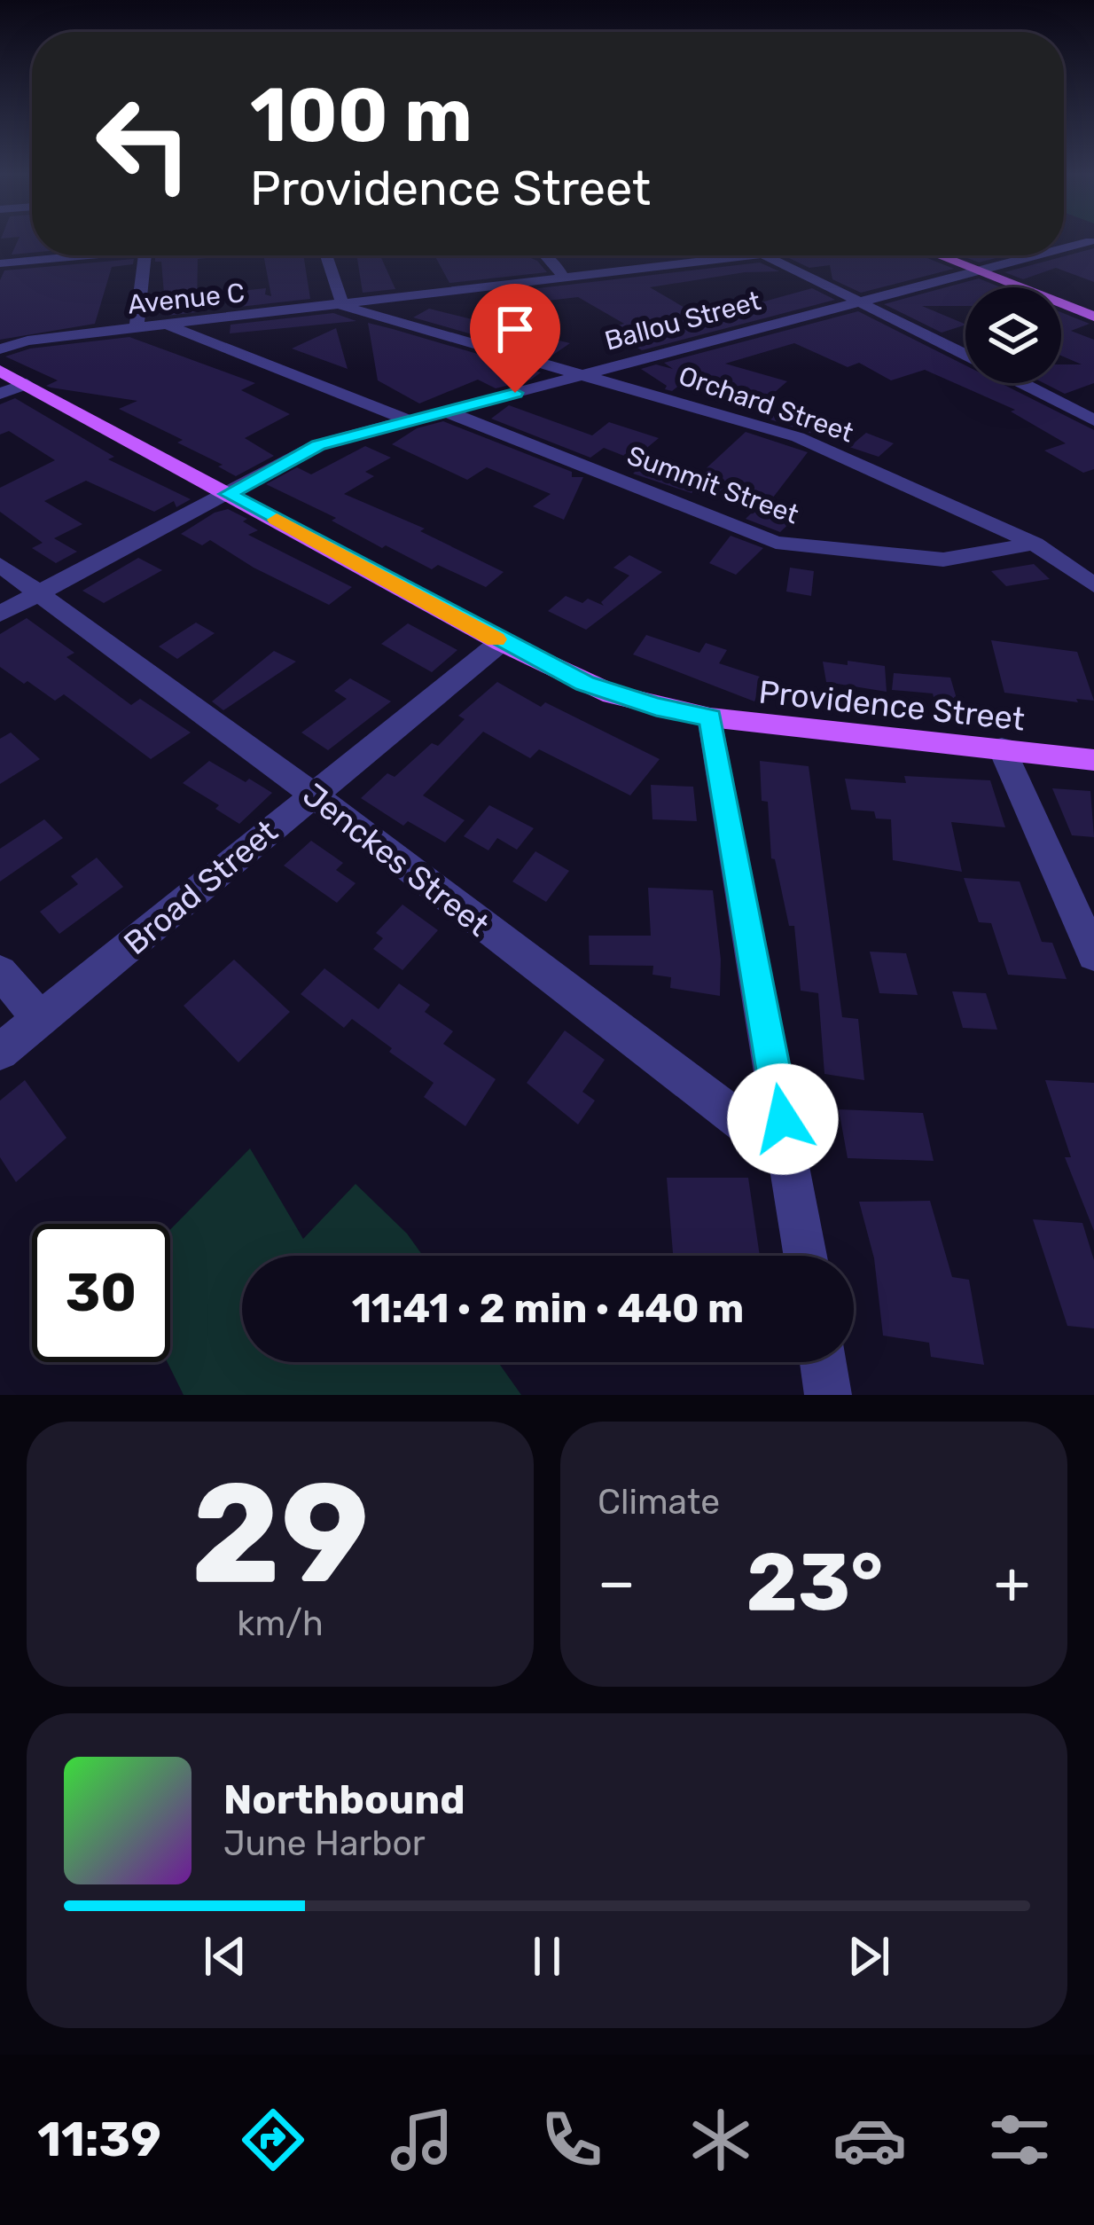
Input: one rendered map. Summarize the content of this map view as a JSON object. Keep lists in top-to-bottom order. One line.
{"streets":{"main road":["Providence Street"],"street":["Avenue C","Ballou Street","Orchard Street","Summit Street","Jenckes Street","Broad Street"]},"crossings":[["Avenue C","Orchard Street"],["Ballou Street","Orchard Street"],["Ballou Street","Summit Street"],["Ballou Street","Providence Street"],["Ballou Street","Jenckes Street"],["Orchard Street","Summit Street"],["Providence Street","Broad Street"],["Jenckes Street","Broad Street"]],"page":{"turn":["100 m","Providence Street"],"limit":"30","trip":"11:41 · 2 min · 440 m","tile":[["29","km/h"],"Climate"],"heat":["−","23°","+"],"song":["Northbound","June Harbor"],"tabs":"11:39"}}
